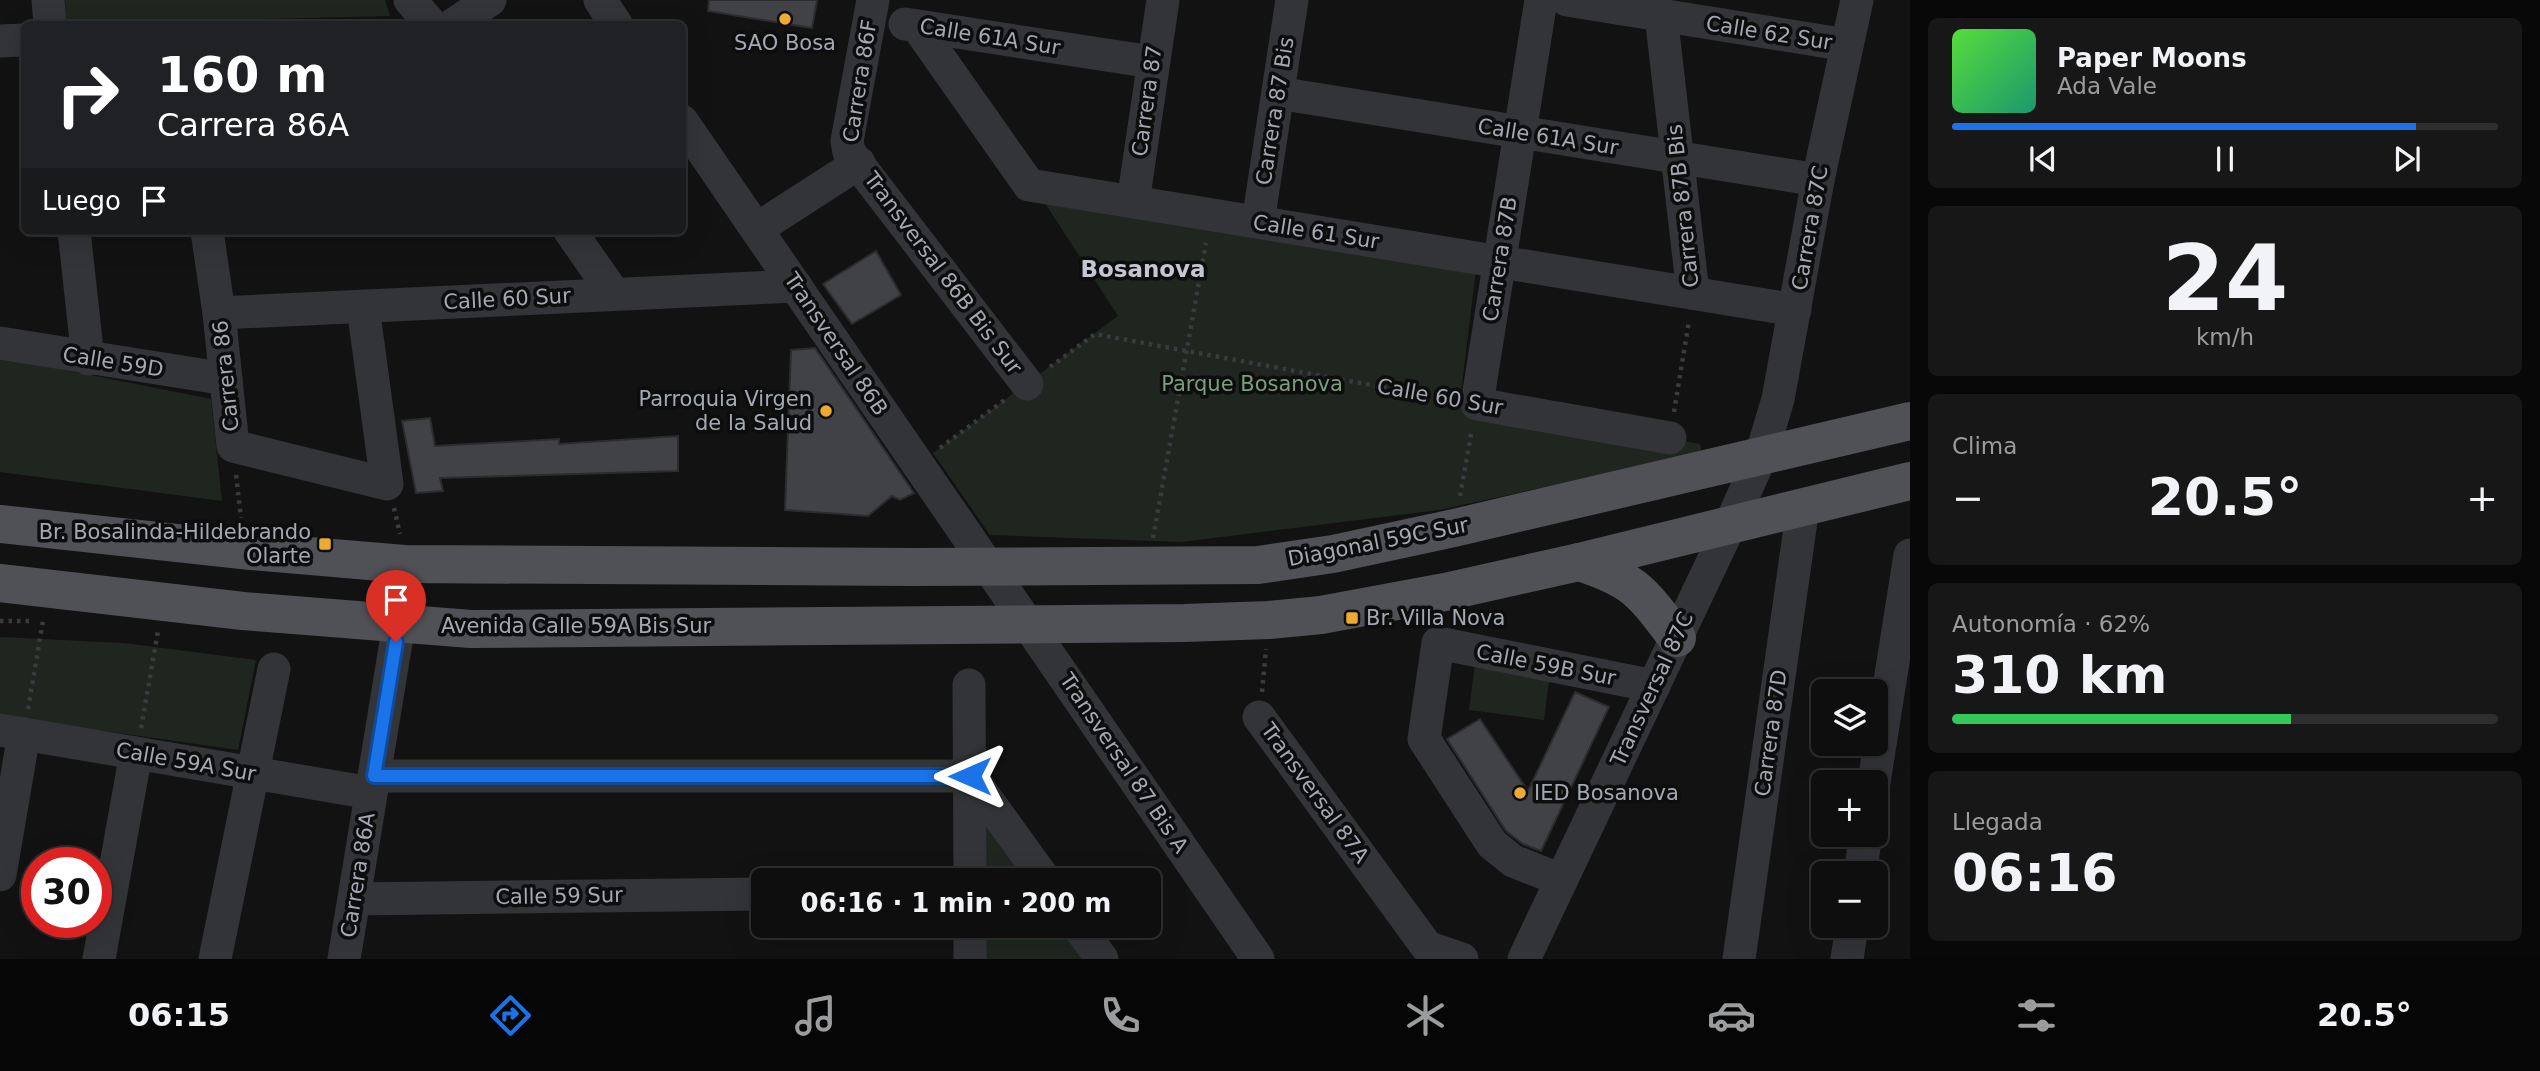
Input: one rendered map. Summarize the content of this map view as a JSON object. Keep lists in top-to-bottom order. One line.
{"streets":{"main road":["Diagonal 59C Sur","Avenida Calle 59A Bis Sur"],"street":["Calle 62 Sur","Calle 61A Sur","Carrera 86F","Carrera 87","Carrera 87 Bis","Carrera 87B Bis","Carrera 87C","Calle 61 Sur","Carrera 87B","Transversal 86B Bis Sur","Calle 60 Sur","Transversal 86B","Calle 59D","Carrera 86","Calle 59B Sur","Transversal 87C","Carrera 87D","Calle 59A Sur","Transversal 87 Bis A","Transversal 87A","Carrera 86A","Calle 59 Sur"]},"crossings":[["Calle 62 Sur","Carrera 87B Bis"],["Calle 62 Sur","Carrera 87C"],["Calle 61A Sur","Carrera 86F"],["Calle 61A Sur","Carrera 87"],["Calle 61A Sur","Carrera 87 Bis"],["Calle 61A Sur","Carrera 87B Bis"],["Calle 61A Sur","Carrera 87C"],["Calle 61A Sur","Calle 61 Sur"],["Calle 61A Sur","Carrera 87B"],["Carrera 86F","Transversal 86B Bis Sur"],["Carrera 86F","Transversal 86B"],["Carrera 87","Calle 61 Sur"],["Carrera 87 Bis","Calle 61 Sur"],["Carrera 87B Bis","Calle 61 Sur"],["Carrera 87B Bis","Calle 60 Sur"],["Carrera 87C","Calle 61 Sur"],["Carrera 87C","Diagonal 59C Sur"],["Carrera 87C","Transversal 87C"],["Calle 61 Sur","Carrera 87B"],["Carrera 87B","Calle 60 Sur"],["Transversal 86B Bis Sur","Calle 60 Sur"],["Calle 60 Sur","Transversal 86B"],["Calle 60 Sur","Carrera 86"],["Transversal 86B","Diagonal 59C Sur"],["Transversal 86B","Transversal 87 Bis A"],["Calle 59D","Carrera 86"],["Diagonal 59C Sur","Transversal 87C"],["Diagonal 59C Sur","Transversal 87 Bis A"],["Avenida Calle 59A Bis Sur","Transversal 87 Bis A"],["Avenida Calle 59A Bis Sur","Carrera 86A"],["Calle 59B Sur","Transversal 87C"],["Calle 59A Sur","Carrera 86A"],["Carrera 86A","Calle 59 Sur"]],"districts":["Bosanova"],"parks":["Parque Bosanova"],"places":{"other":["SAO Bosa","Parroquia Virgen de la Salud","IED Bosanova"],"transit":["Br. Bosalinda-Hildebrando Olarte","Br. Villa Nova"]},"page":{"turn":["160 m","Carrera 86A"],"song":["Paper Moons","Ada Vale"],"then":"Luego","tile":[["24","km/h"],"Clima",["Autonomía · 62%","310 km"],["Llegada","06:16"]],"heat":["−","20.5°","+"],"map_buttons":["+","−"],"limit":"30","trip":"06:16 · 1 min · 200 m","tabs":["06:15","20.5°"]}}
